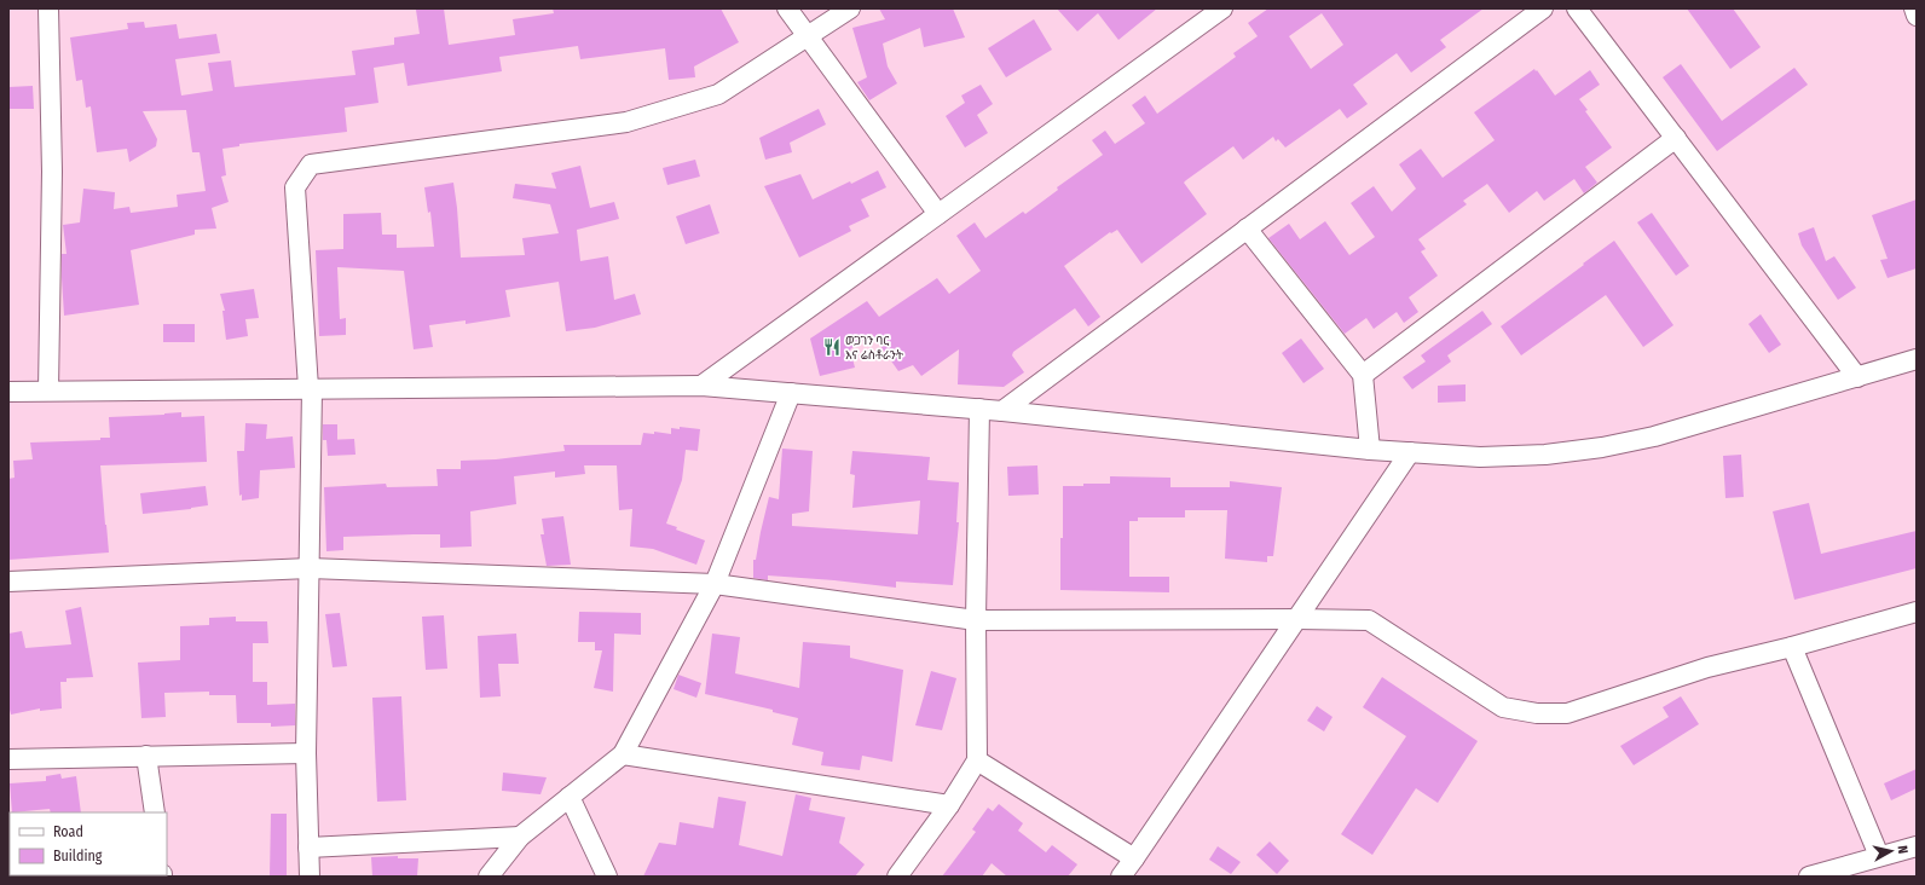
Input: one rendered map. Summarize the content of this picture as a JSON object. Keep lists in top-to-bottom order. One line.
{"places":{"restaurant":["ወጋገን ባር እና ሬስቶራንት"]},"legend":["Road","Building"],"north":"right"}
